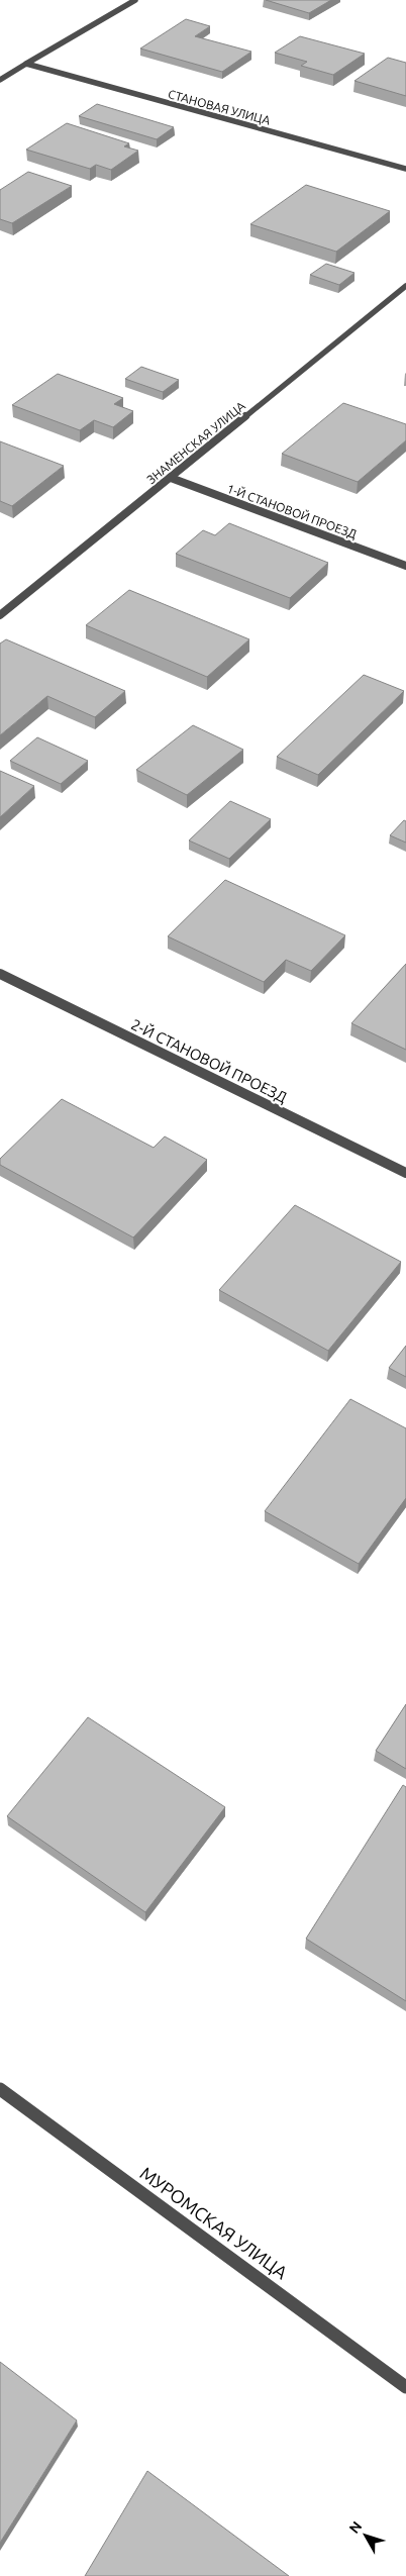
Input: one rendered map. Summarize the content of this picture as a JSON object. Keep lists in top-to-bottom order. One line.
{"streets":{"street":["СТАНОВАЯ УЛИЦА","ЗНАМЕНСКАЯ УЛИЦА","1-Й СТАНОВОЙ ПРОЕЗД","2-Й СТАНОВОЙ ПРОЕЗД","МУРОМСКАЯ УЛИЦА"]},"crossings":[["ЗНАМЕНСКАЯ УЛИЦА","1-Й СТАНОВОЙ ПРОЕЗД"]],"north":"top left"}
